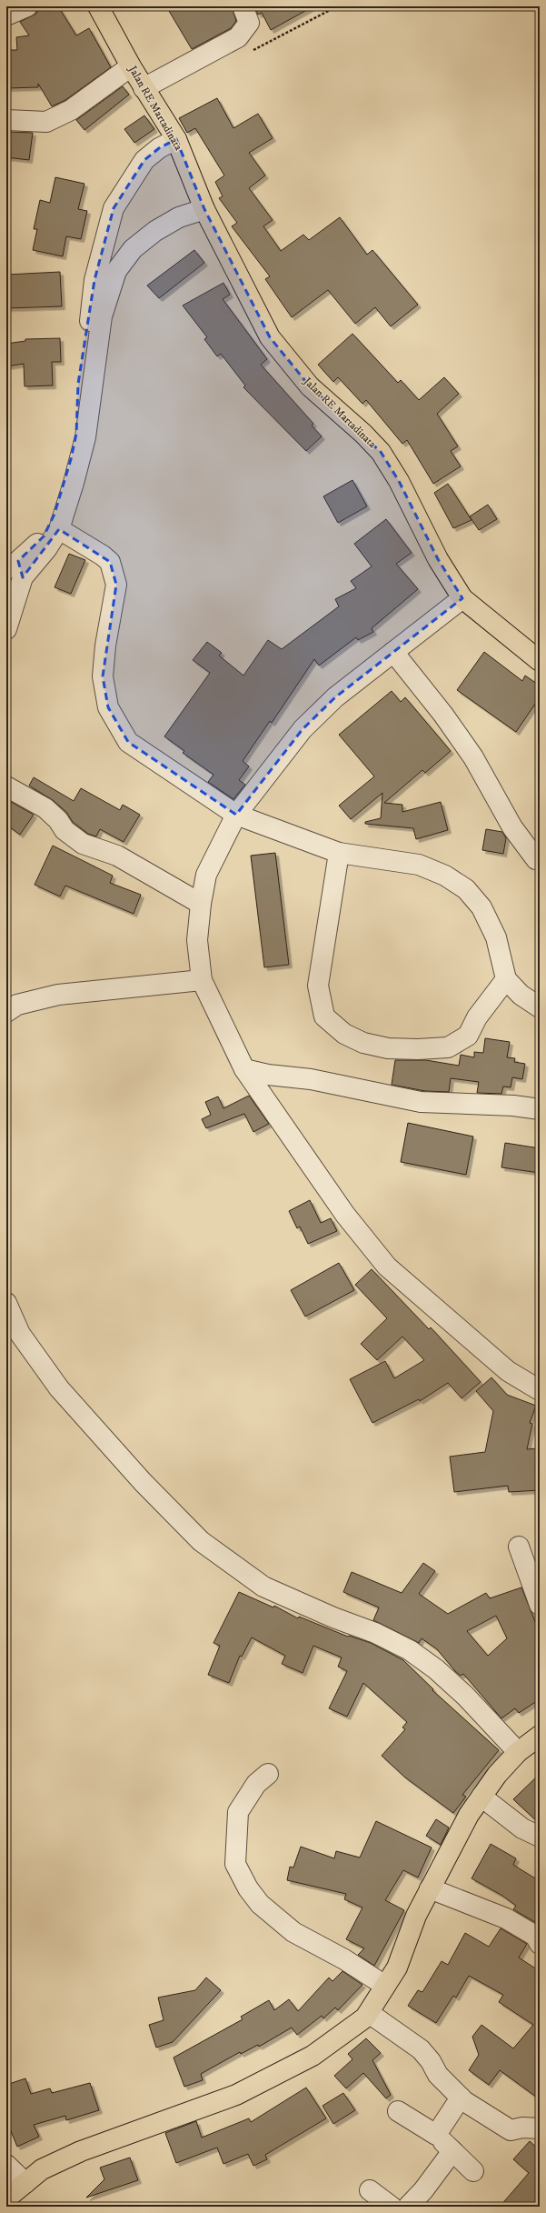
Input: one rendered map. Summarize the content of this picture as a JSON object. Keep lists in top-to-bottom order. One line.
{"streets":{"highway":["Jalan RE Martadinata"]}}
